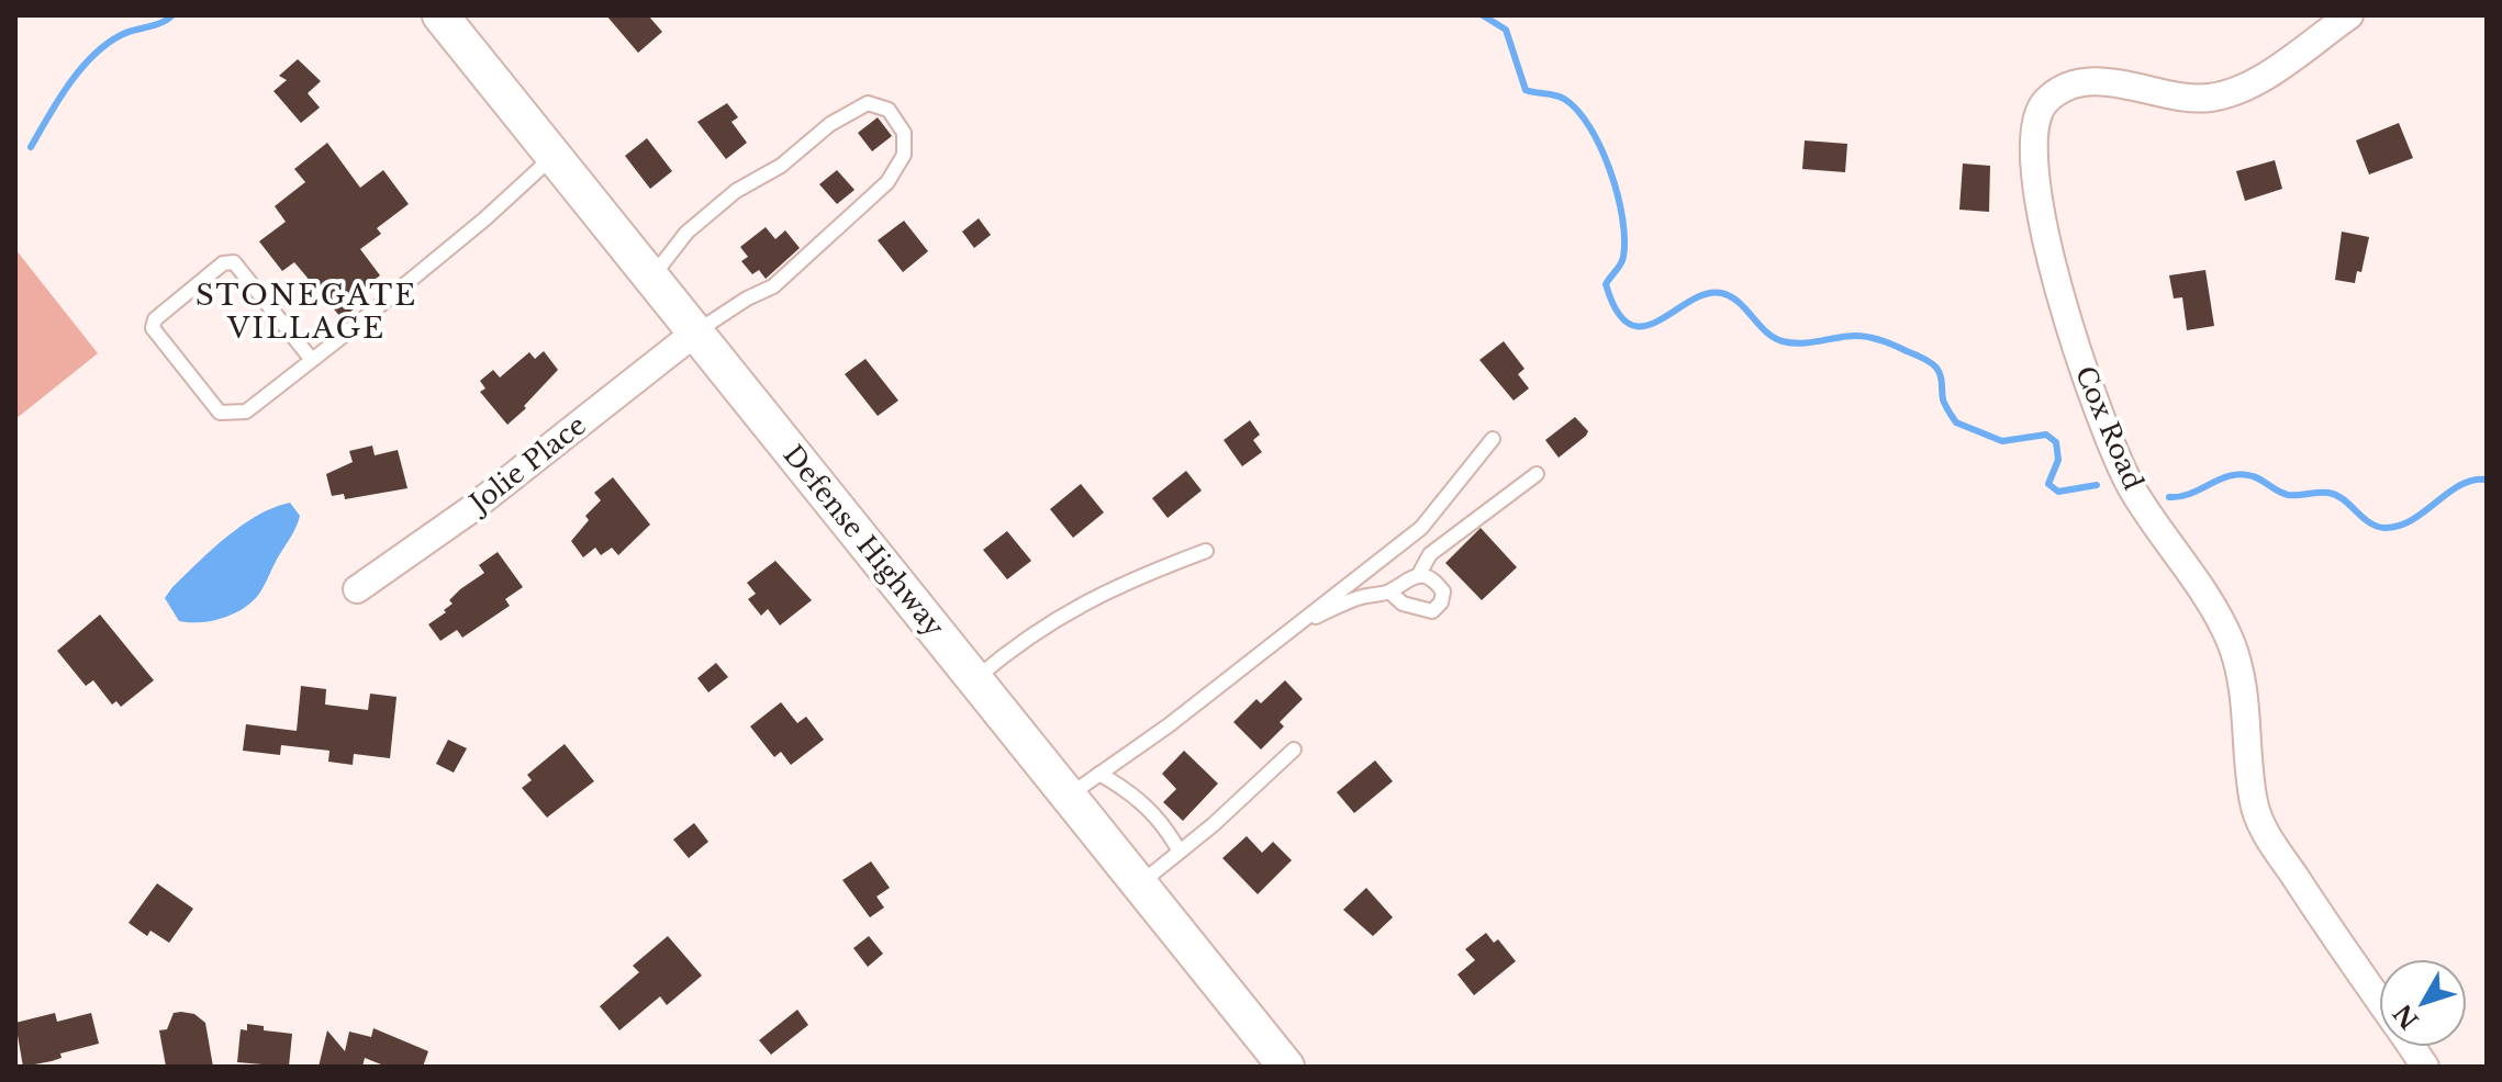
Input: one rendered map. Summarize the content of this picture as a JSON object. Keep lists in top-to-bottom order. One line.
{"streets":{"main road":["Defense Highway"],"street":["Cox Road","Jolie Place"]},"crossings":[["Jolie Place","Defense Highway"]],"districts":["STONEGATE VILLAGE"],"north":"bottom left"}
